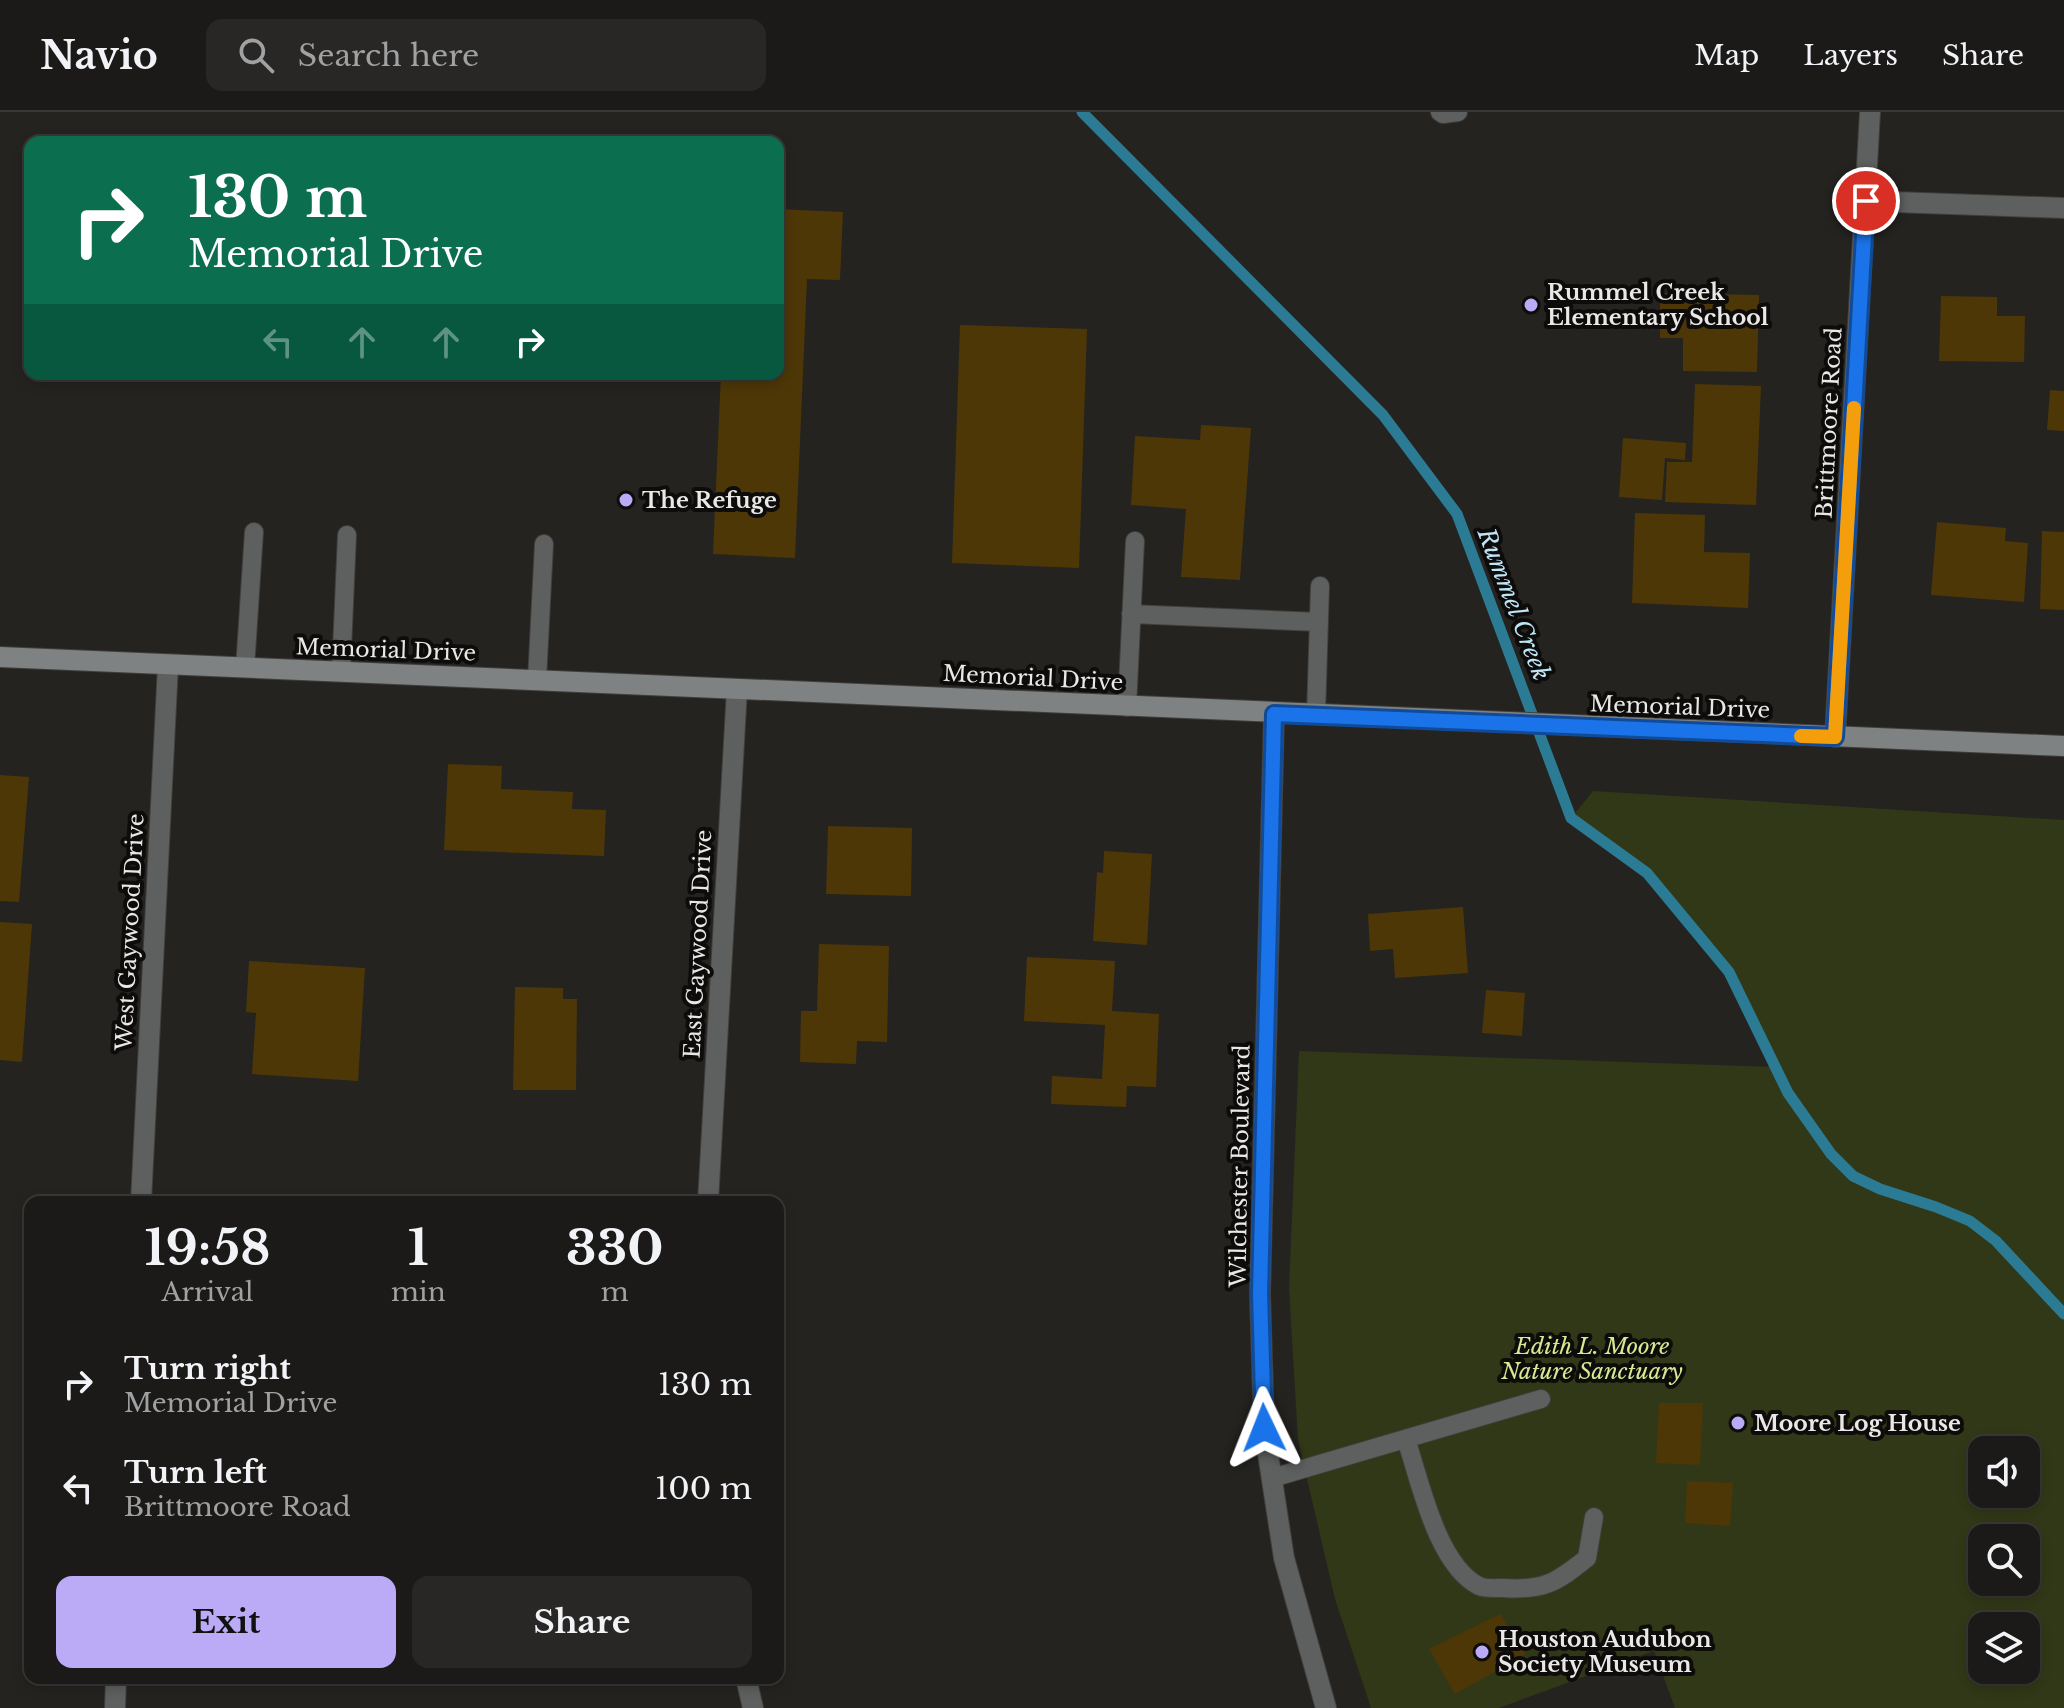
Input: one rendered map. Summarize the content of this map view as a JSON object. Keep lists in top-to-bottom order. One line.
{"streets":{"main road":["Memorial Drive"],"street":["Brittmoore Road","West Gaywood Drive","East Gaywood Drive","Wilchester Boulevard"]},"crossings":[["Brittmoore Road","Memorial Drive"],["Memorial Drive","West Gaywood Drive"],["Memorial Drive","East Gaywood Drive"],["Memorial Drive","Wilchester Boulevard"]],"water":["Rummel Creek"],"parks":["Edith L. Moore Nature Sanctuary"],"places":["Rummel Creek Elementary School","The Refuge","Moore Log House","Houston Audubon Society Museum"],"page":{"header":"Navio","search":"Search here","nav":["Map","Layers","Share"],"turn":["130 m","Memorial Drive"],"eta":["19:58","Arrival","1","min","330","m"],"list":[{"name":"Turn right","note":"Memorial Drive","value":"130 m"},{"name":"Turn left","note":"Brittmoore Road","value":"100 m"}],"buttons":["Exit","Share"]}}
